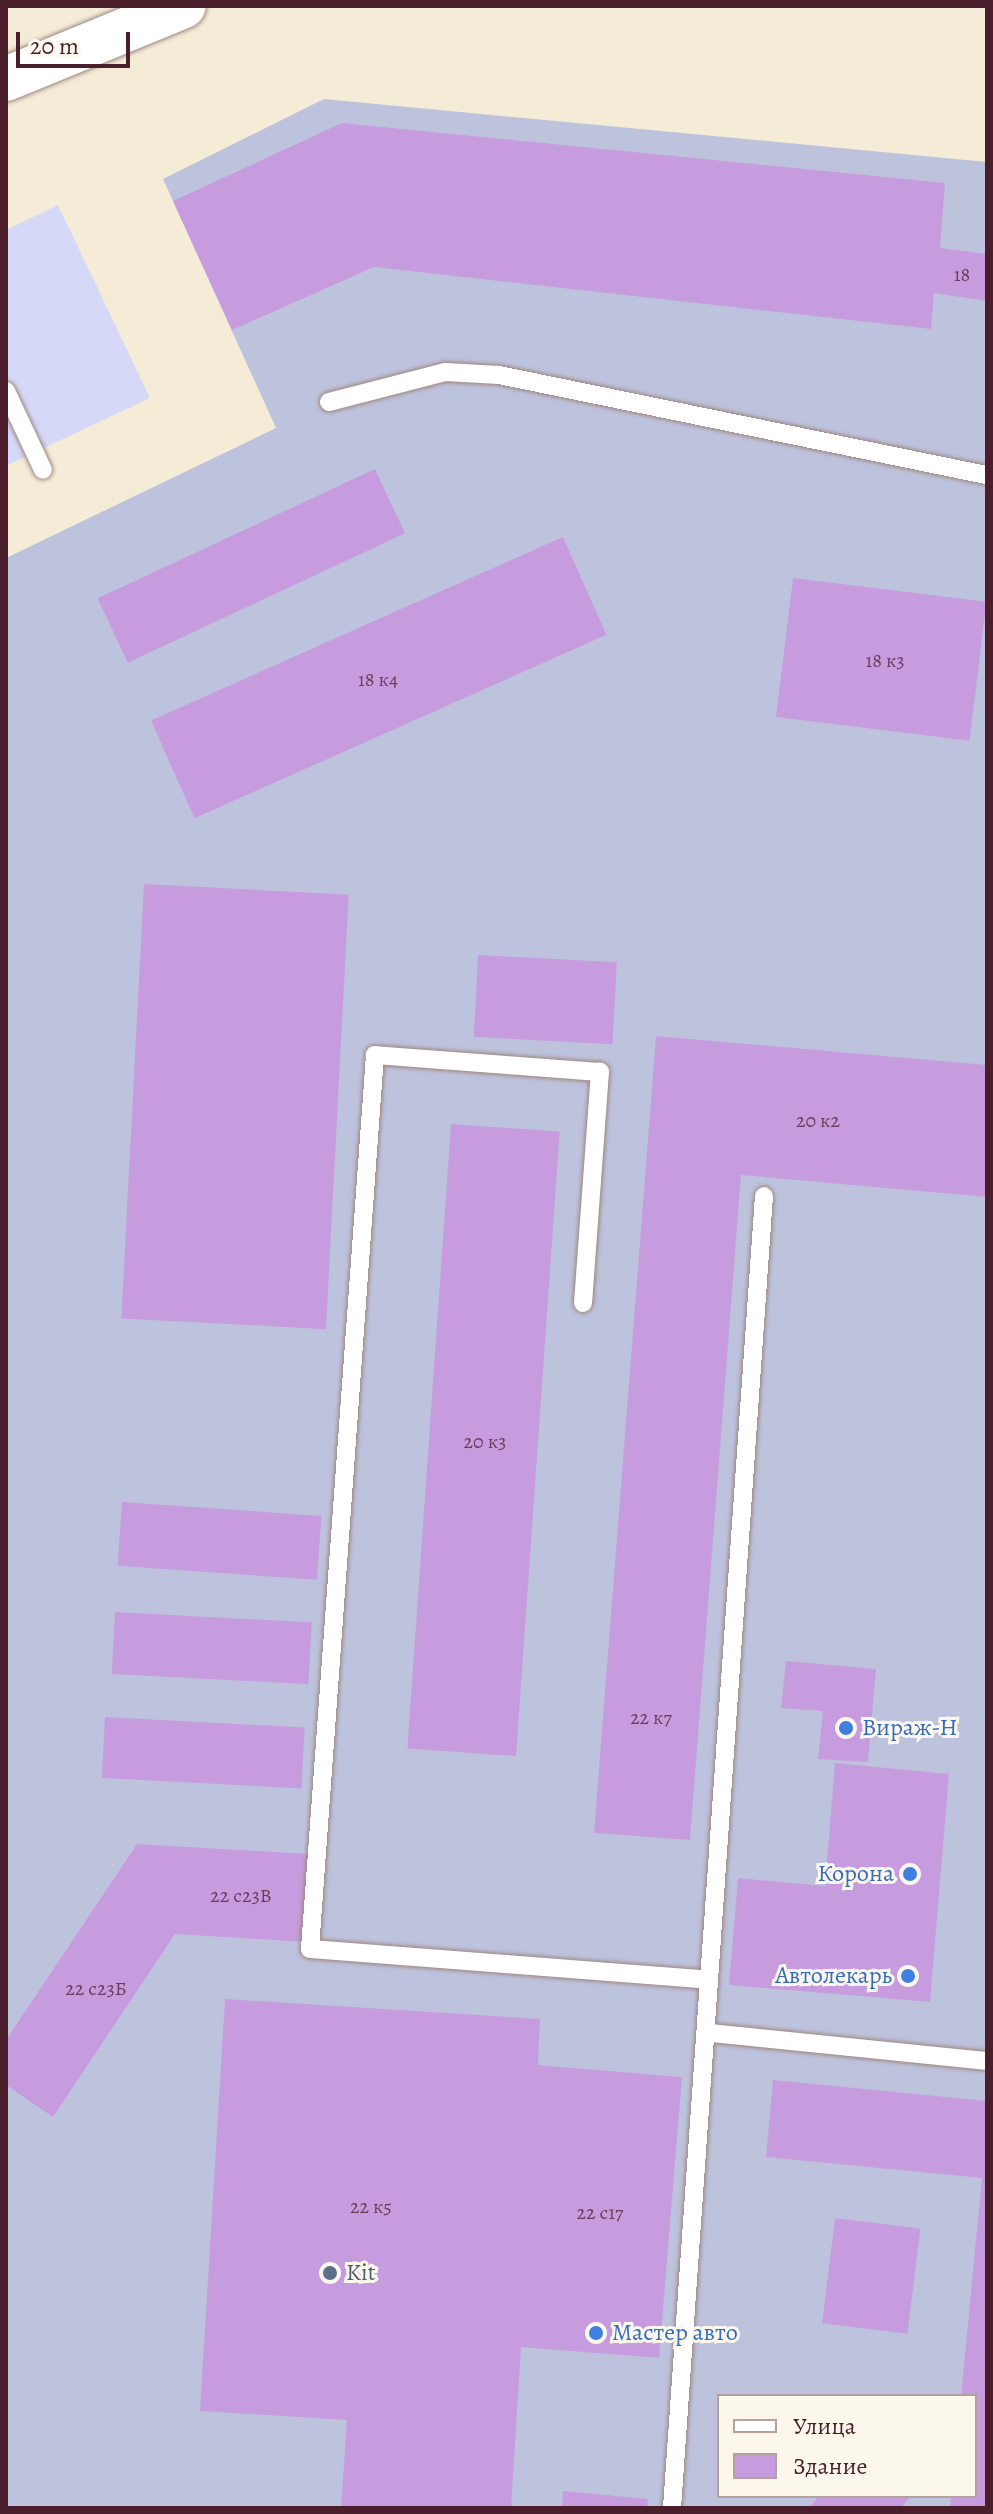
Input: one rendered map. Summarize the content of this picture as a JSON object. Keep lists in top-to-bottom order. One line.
{"places":["Вираж-Н","Корона","Автолекарь","Kit","Мастер авто"],"house_numbers":["18","18 к3","18 к4","20 к2","20 к3","22 к7","22 с23В","22 с23Б","22 к5","22 с17"],"legend":["Улица","Здание"],"scale_bar":"20 m"}
